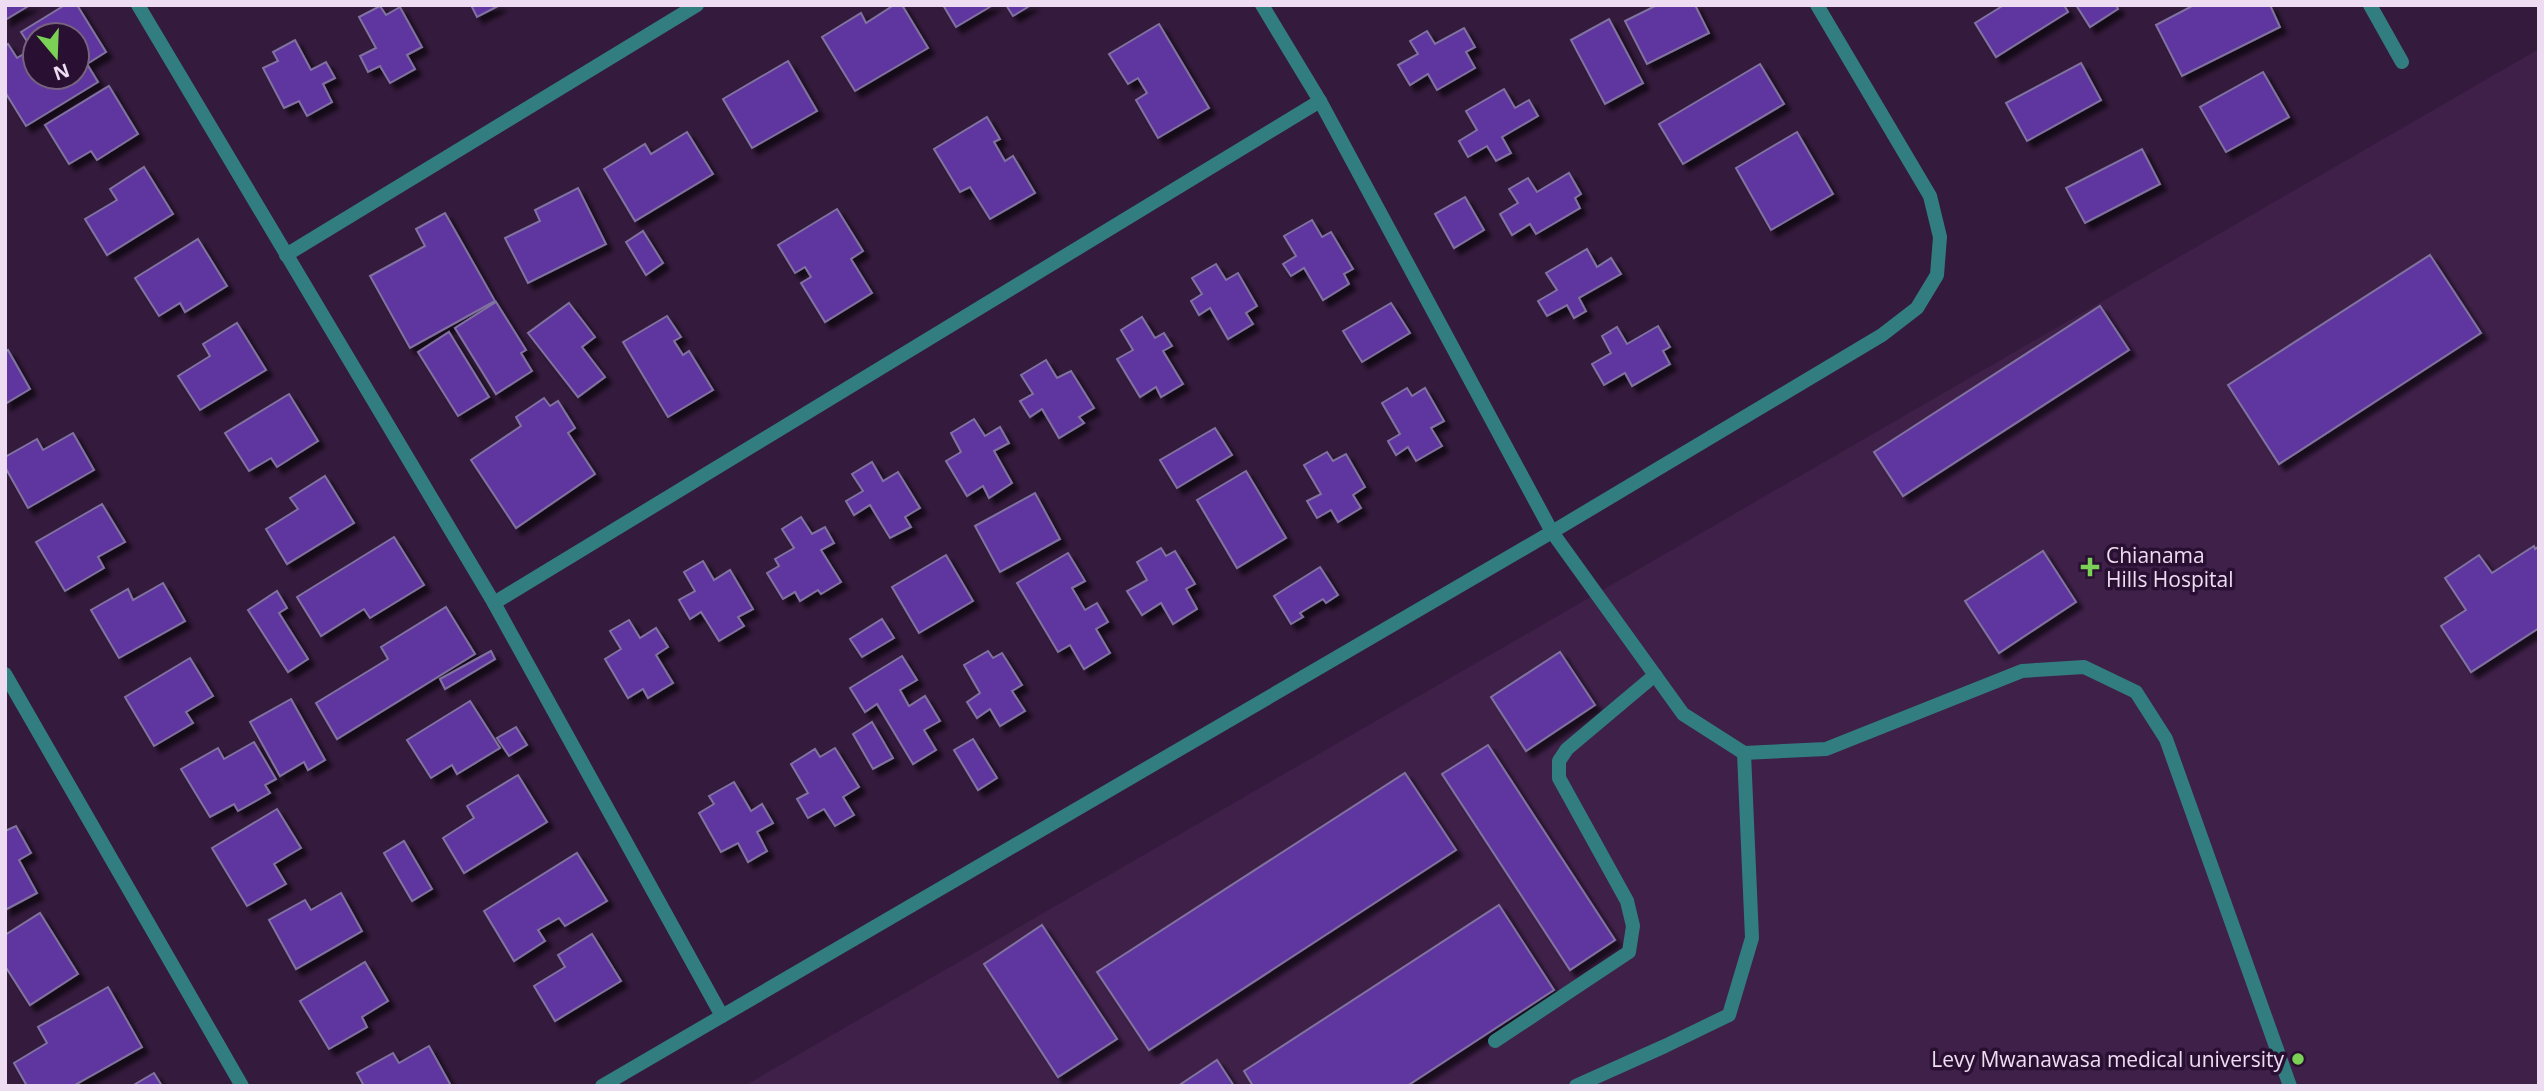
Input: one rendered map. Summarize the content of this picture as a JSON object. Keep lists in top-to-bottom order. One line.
{"places":{"health":["Chianama Hills Hospital"],"other":["Levy Mwanawasa medical university"]},"north":"bottom"}
